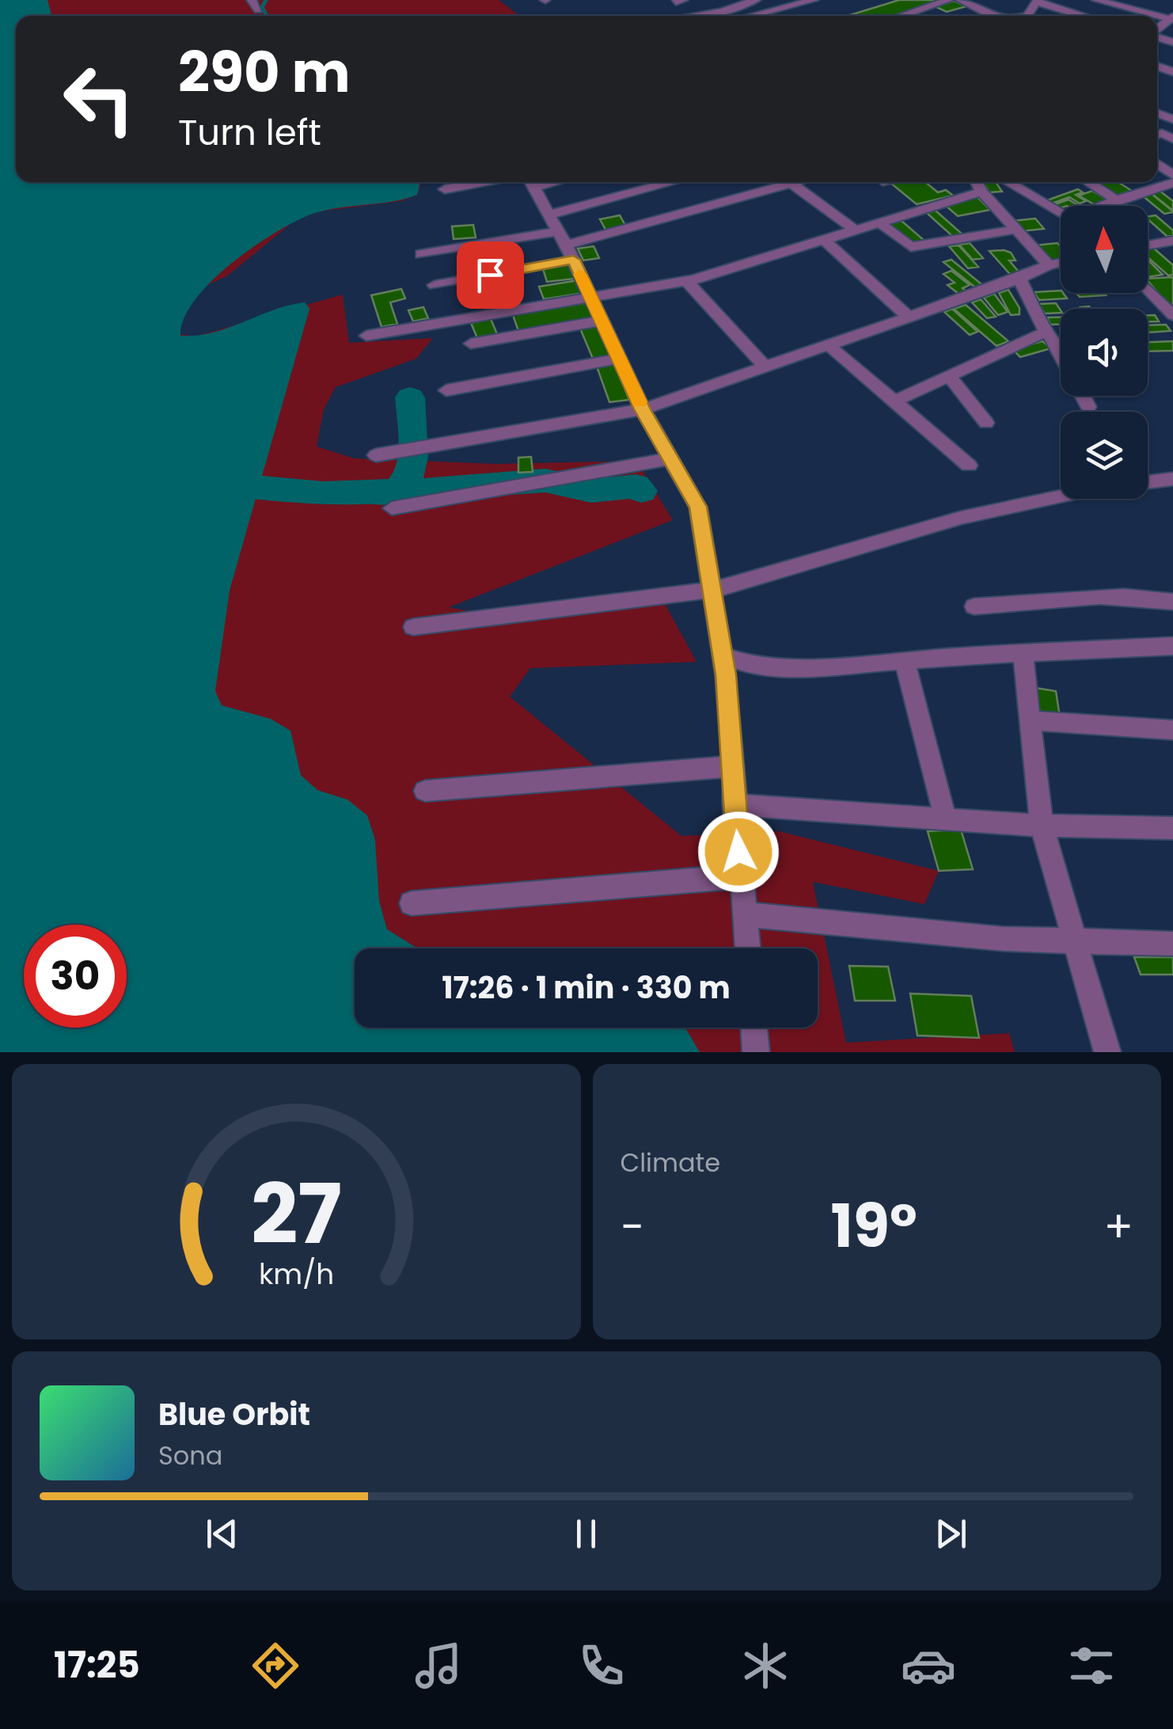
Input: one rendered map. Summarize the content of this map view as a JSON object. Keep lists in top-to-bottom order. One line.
{"north":"top","page":{"turn":["290 m","Turn left"],"limit":"30","trip":"17:26 · 1 min · 330 m","tile":"Climate","heat":["−","19°","+"],"song":["Blue Orbit","Sona"],"tabs":"17:25","gauge":["27","km/h"]}}
